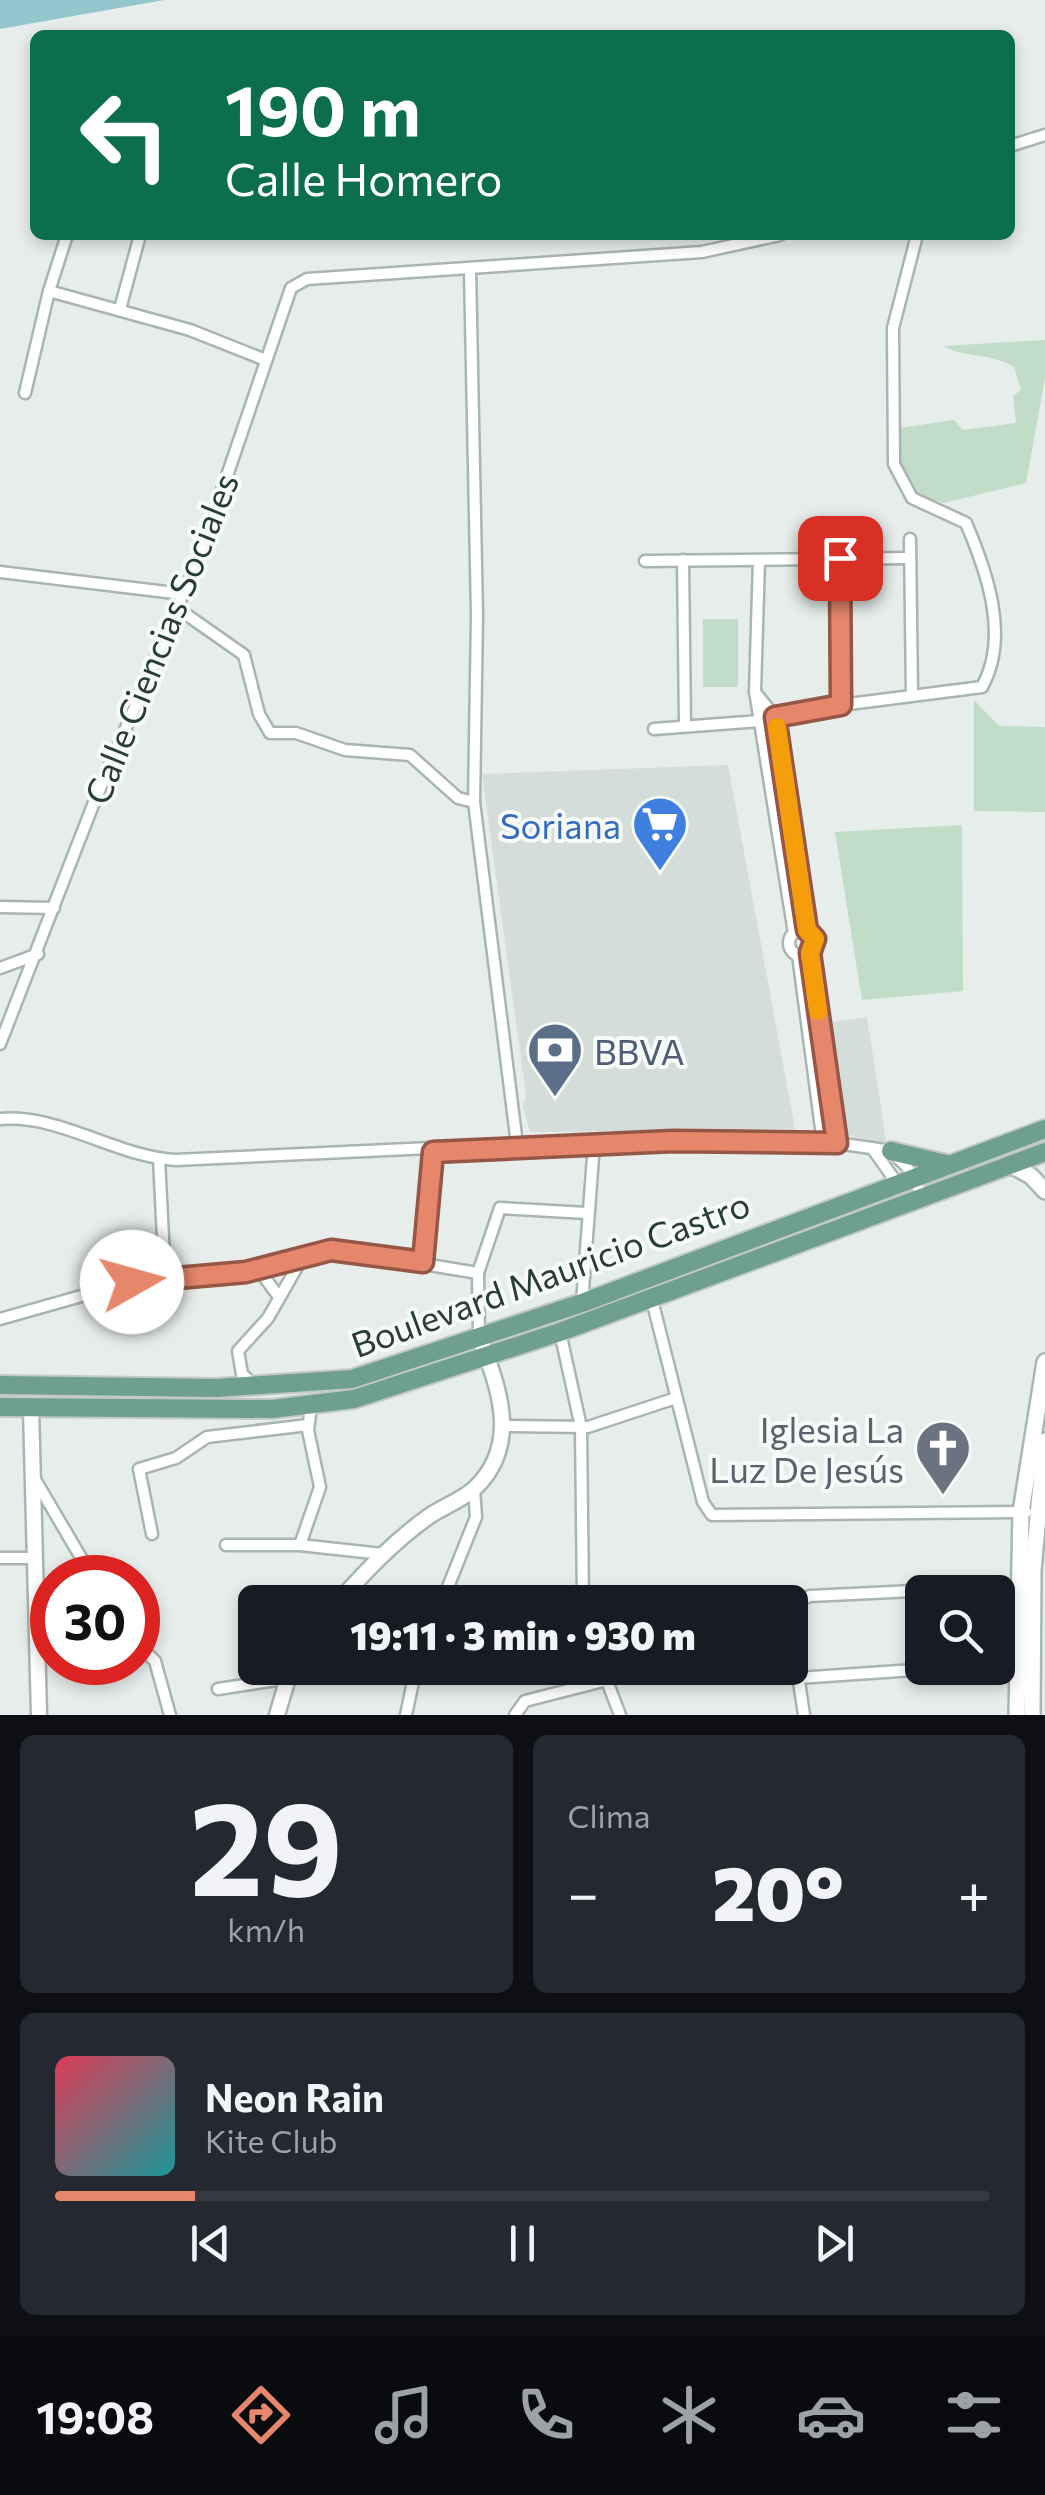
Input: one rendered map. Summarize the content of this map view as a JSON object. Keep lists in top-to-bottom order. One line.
{"streets":{"main road":["Boulevard Mauricio Castro"],"street":["Calle Ciencias Sociales"]},"places":{"supermarket":["Soriana"],"bank":["BBVA"],"church":["Iglesia La Luz De Jesús"]},"page":{"turn":["190 m","Calle Homero"],"limit":"30","trip":"19:11 · 3 min · 930 m","tile":[["29","km/h"],"Clima"],"heat":["−","20°","+"],"song":["Neon Rain","Kite Club"],"tabs":"19:08"}}
